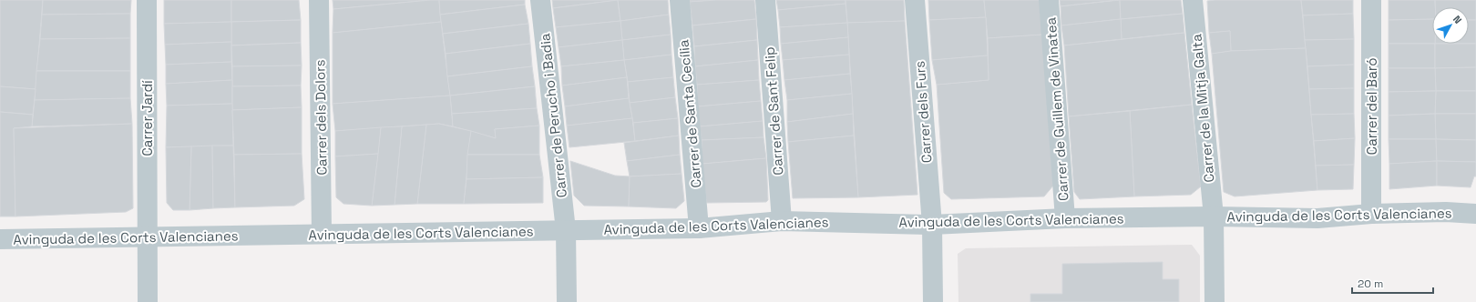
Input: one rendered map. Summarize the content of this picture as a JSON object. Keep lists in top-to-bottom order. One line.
{"streets":{"street":["Carrer del Baró","Carrer de la Mitja Galta","Carrer de Guillem de Vinatea","Carrer de Sant Felip","Carrer dels Furs","Carrer de Santa Cecília","Carrer de Perucho i Badia","Carrer dels Dolors","Carrer Jardí","Avinguda de les Corts Valencianes"]},"crossings":[["Carrer del Baró","Avinguda de les Corts Valencianes"],["Carrer de la Mitja Galta","Avinguda de les Corts Valencianes"],["Carrer de Guillem de Vinatea","Avinguda de les Corts Valencianes"],["Carrer de Sant Felip","Avinguda de les Corts Valencianes"],["Carrer dels Furs","Avinguda de les Corts Valencianes"],["Carrer de Santa Cecília","Avinguda de les Corts Valencianes"],["Carrer de Perucho i Badia","Avinguda de les Corts Valencianes"],["Carrer dels Dolors","Avinguda de les Corts Valencianes"],["Carrer Jardí","Avinguda de les Corts Valencianes"]],"scale_bar":"20 m","north":"top right"}
